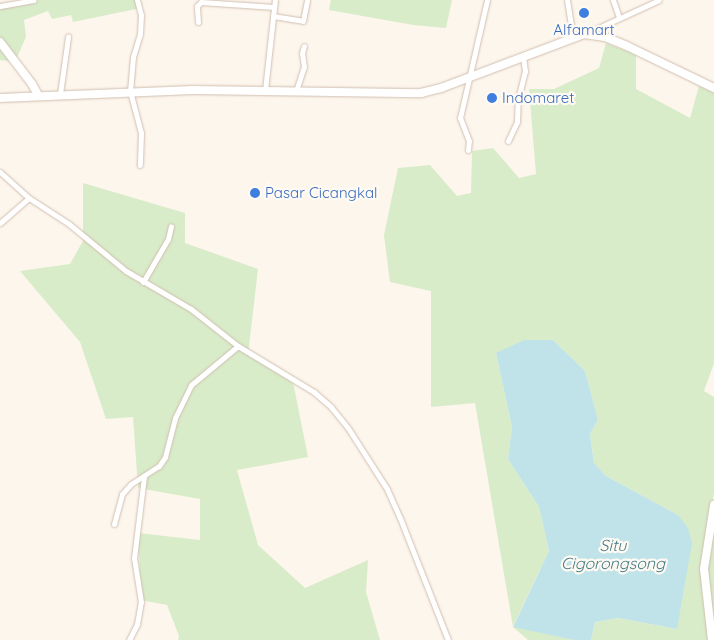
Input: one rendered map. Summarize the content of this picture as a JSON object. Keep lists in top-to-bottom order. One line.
{"water":["Situ Cigorongsong"],"places":["Alfamart","Indomaret","Pasar Cicangkal"]}
